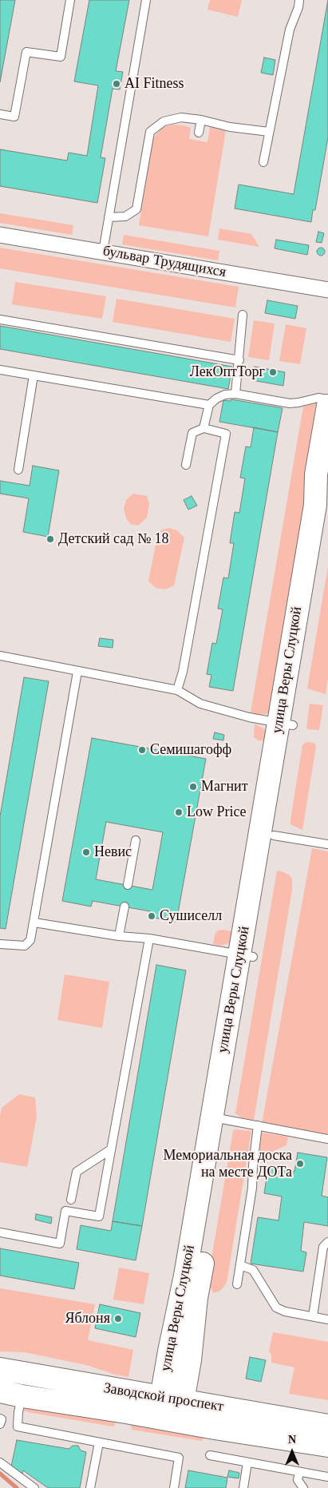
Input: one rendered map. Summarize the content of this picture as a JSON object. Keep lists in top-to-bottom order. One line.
{"streets":{"street":["бульвар Трудящихся","улица Веры Слуцкой","Заводской проспект"]},"crossings":[["улица Веры Слуцкой","Заводской проспект"]],"places":["AI Fitness","ЛекОптТорг","Детский сад № 18","Семишагофф","Магнит","Low Price","Невис","Сушиселл","Мемориальная доска на месте ДОТа","Яблоня"],"north":"top"}
